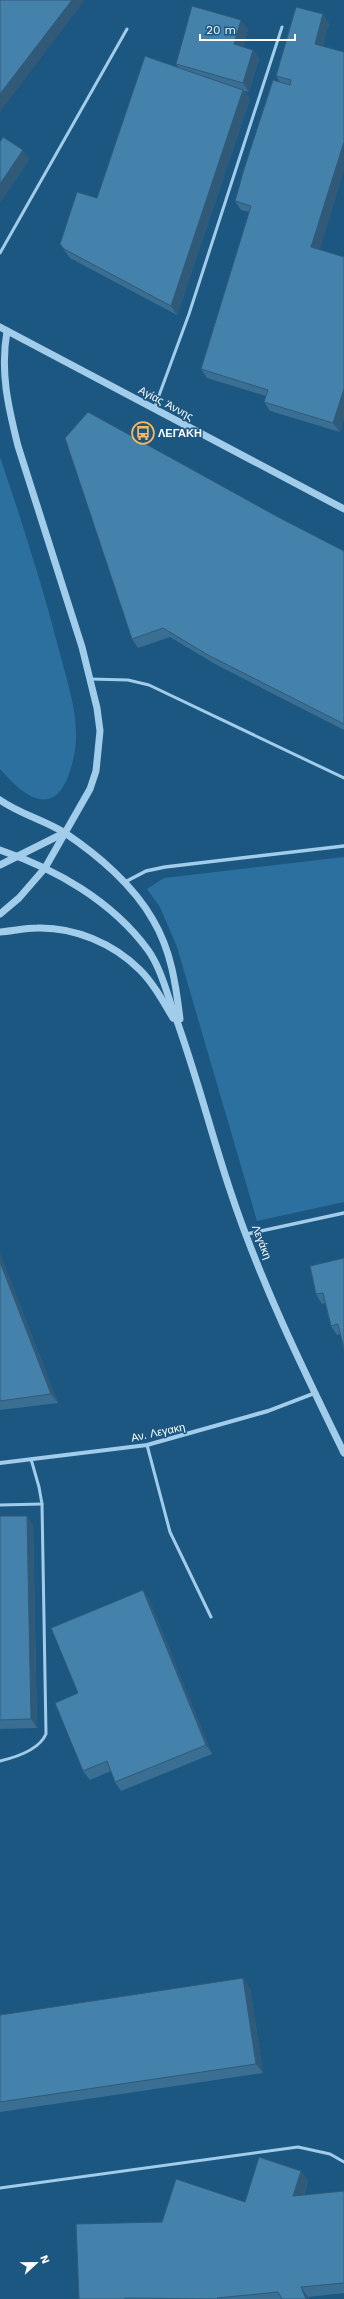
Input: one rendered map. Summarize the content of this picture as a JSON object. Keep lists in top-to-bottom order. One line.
{"streets":{"street":["Αγίας Άννης","Λεγάκη","Αν. Λεγακη"]},"crossings":[["Λεγάκη","Αν. Λεγακη"]],"places":{"bus stop":["ΛΕΓΑΚΗ"]},"scale_bar":"20 m","north":"right"}
